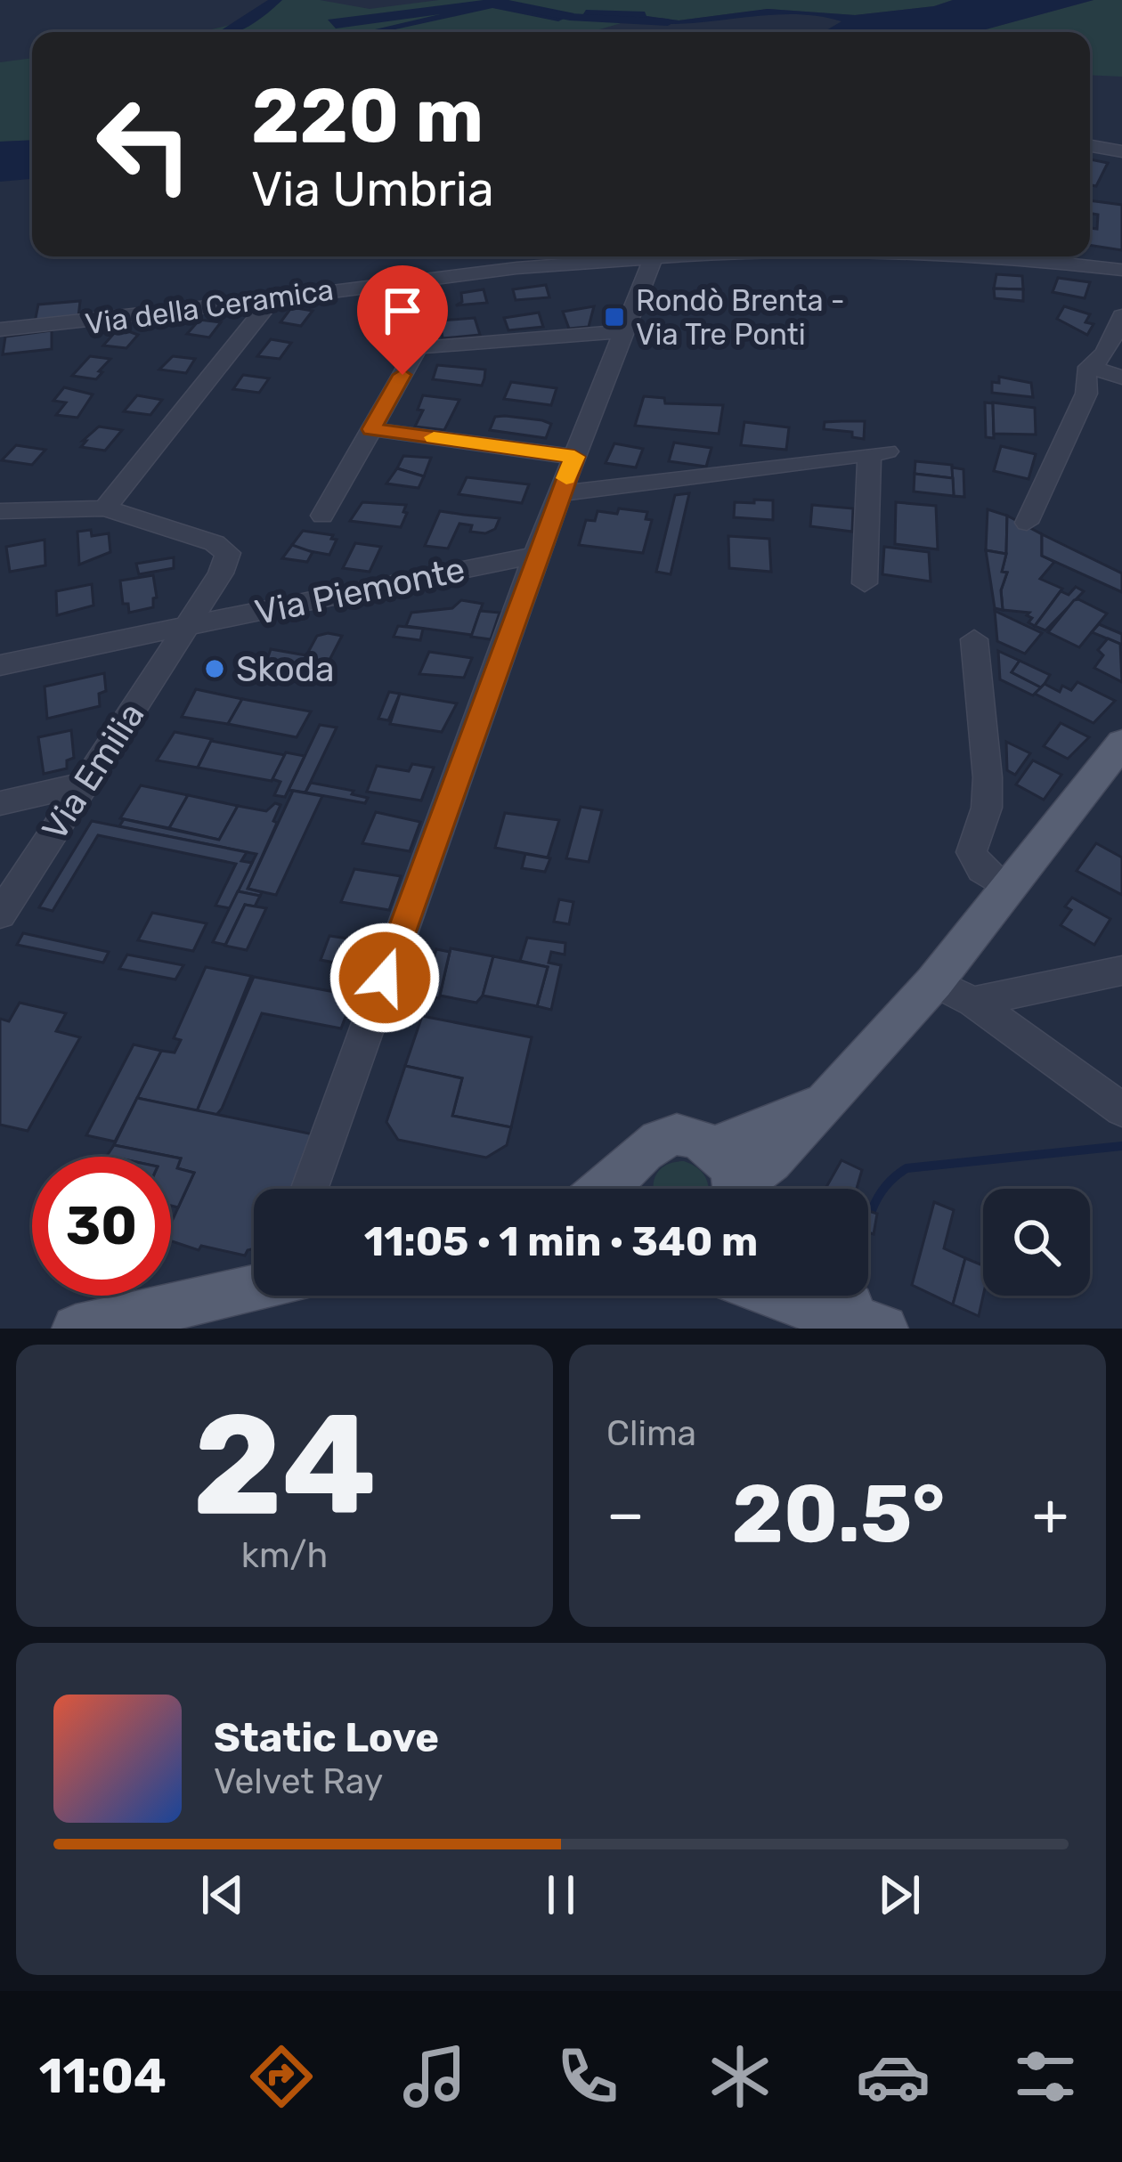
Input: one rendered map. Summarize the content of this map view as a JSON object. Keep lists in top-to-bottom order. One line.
{"streets":{"street":["Via della Ceramica","Via Piemonte","Via Emilia"]},"crossings":[["Via Piemonte","Via Emilia"]],"places":{"transit":["Rondò Brenta - Via Tre Ponti"],"other":["Skoda"]},"page":{"turn":["220 m","Via Umbria"],"limit":"30","trip":"11:05 · 1 min · 340 m","tile":[["24","km/h"],"Clima"],"heat":["−","20.5°","+"],"song":["Static Love","Velvet Ray"],"tabs":"11:04"}}
